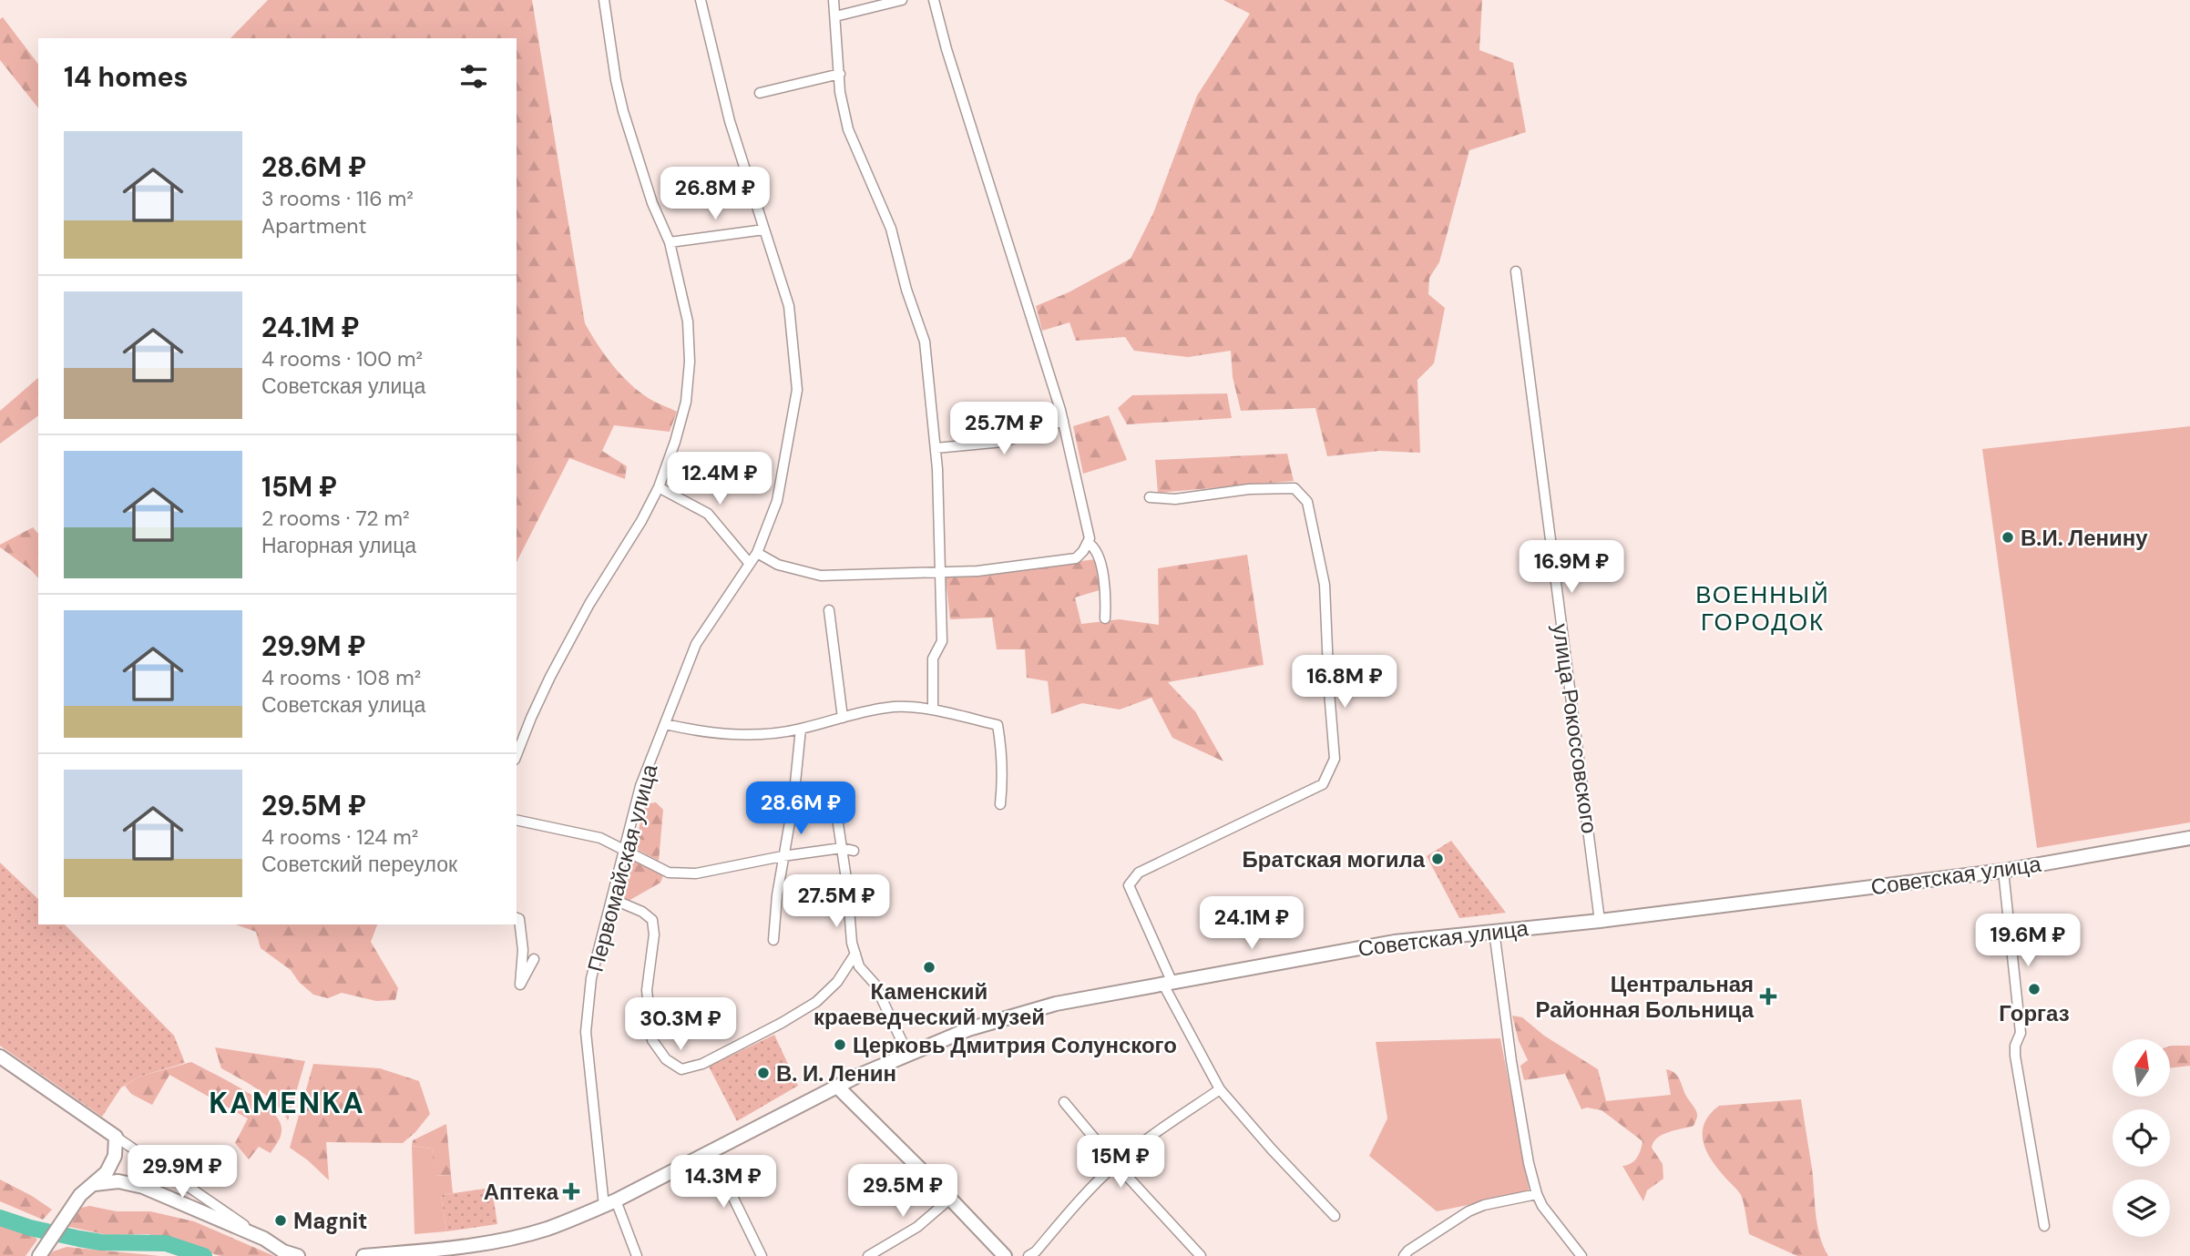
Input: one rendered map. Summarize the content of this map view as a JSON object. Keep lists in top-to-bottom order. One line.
{"streets":{"main road":["Советская улица"],"street":["улица Рокоссовского","Первомайская улица"]},"crossings":[["улица Рокоссовского","Советская улица"],["Первомайская улица","Советская улица"]],"districts":["ВОЕННЫЙ ГОРОДОК","KAMENKA"],"places":{"other":["В.И. Ленину","Братская могила","Каменский краеведческий музей","Горгаз","Церковь Дмитрия Солунского","В. И. Ленин","Magnit"],"health":["Центральная Районная Больница","Аптека"]},"north":"top","page":{"heading":"14 homes","list":[{"name":"28.6M ₽","note":"3 rooms · 116 m² · Apartment"},{"name":"24.1M ₽","note":"4 rooms · 100 m² · Советская улица"},{"name":"15M ₽","note":"2 rooms · 72 m² · Нагорная улица"},{"name":"29.9M ₽","note":"4 rooms · 108 m² · Советская улица"},{"name":"29.5M ₽","note":"4 rooms · 124 m² · Советский переулок"}],"price":["26.8M ₽","25.7M ₽","12.4M ₽","16.9M ₽","16.8M ₽","28.6M ₽","27.5M ₽","24.1M ₽","19.6M ₽","30.3M ₽","15M ₽","29.9M ₽","14.3M ₽","29.5M ₽"]}}
